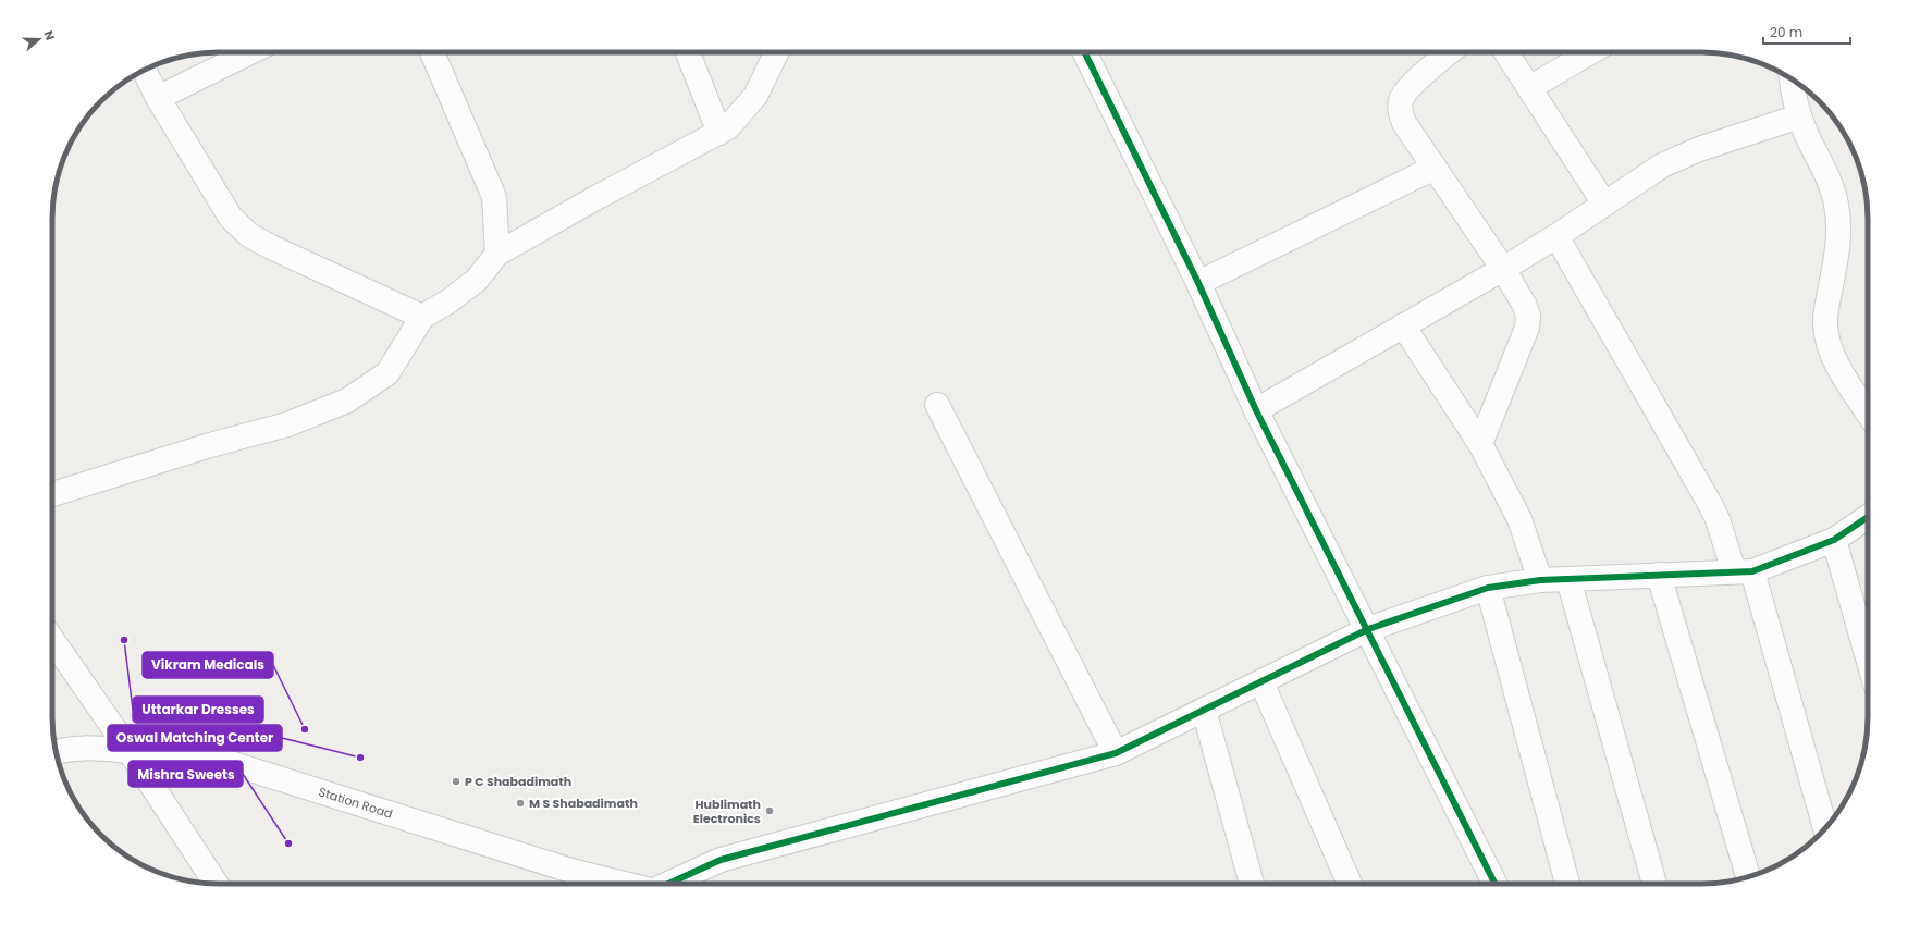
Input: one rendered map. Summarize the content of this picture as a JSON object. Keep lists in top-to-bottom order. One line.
{"streets":{"street":["Station Road"]},"places":["Uttarkar Dresses","Vikram Medicals","Oswal Matching Center","P C Shabadimath","M S Shabadimath","Hublimath Electronics","Mishra Sweets"],"scale_bar":"20 m","north":"right"}
